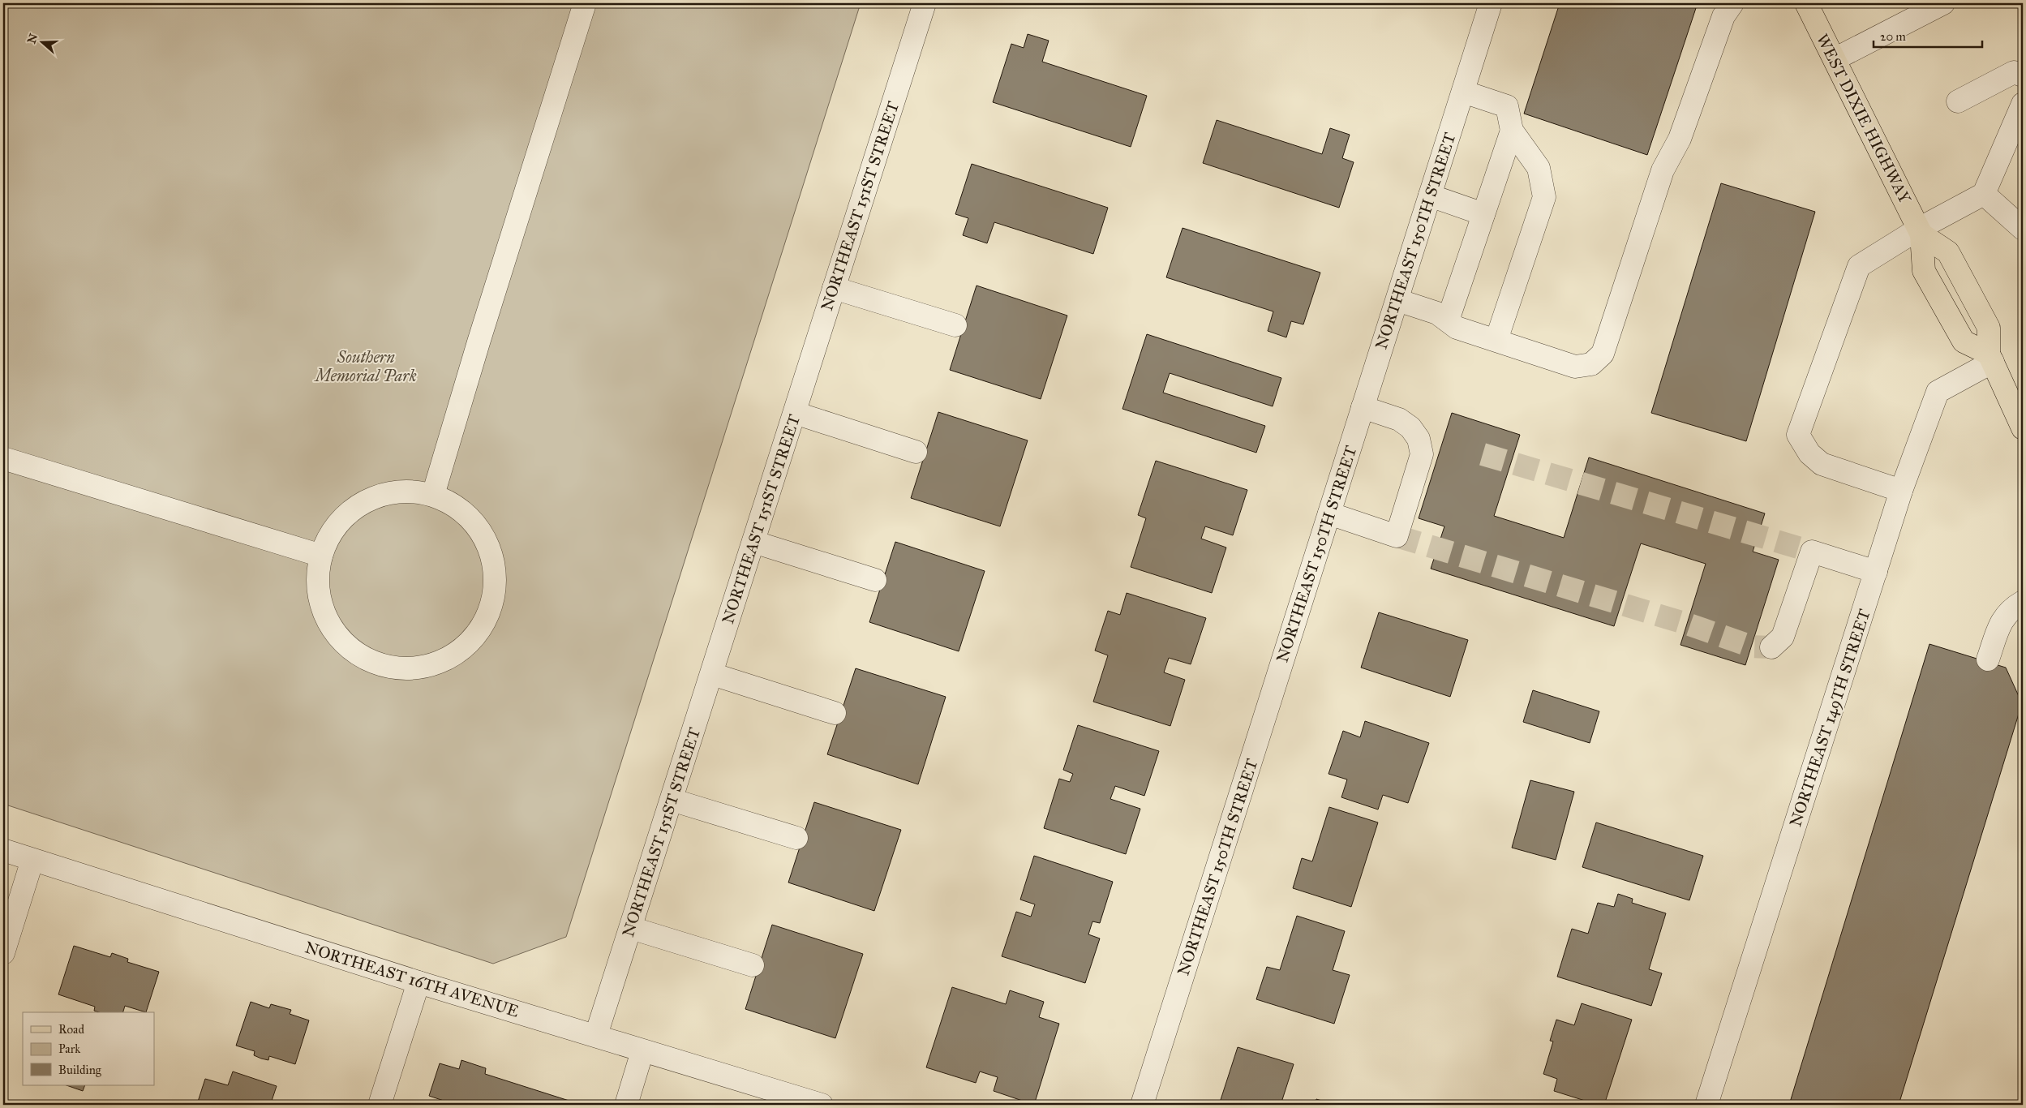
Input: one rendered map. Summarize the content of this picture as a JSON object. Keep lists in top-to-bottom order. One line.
{"streets":{"main road":["WEST DIXIE HIGHWAY"],"street":["NORTHEAST 151ST STREET","NORTHEAST 150TH STREET","NORTHEAST 149TH STREET","NORTHEAST 16TH AVENUE"]},"crossings":[["WEST DIXIE HIGHWAY","NORTHEAST 149TH STREET"],["NORTHEAST 151ST STREET","NORTHEAST 16TH AVENUE"]],"parks":["Southern Memorial Park"],"legend":["Road","Park","Building"],"scale_bar":"20 m","north":"left"}
